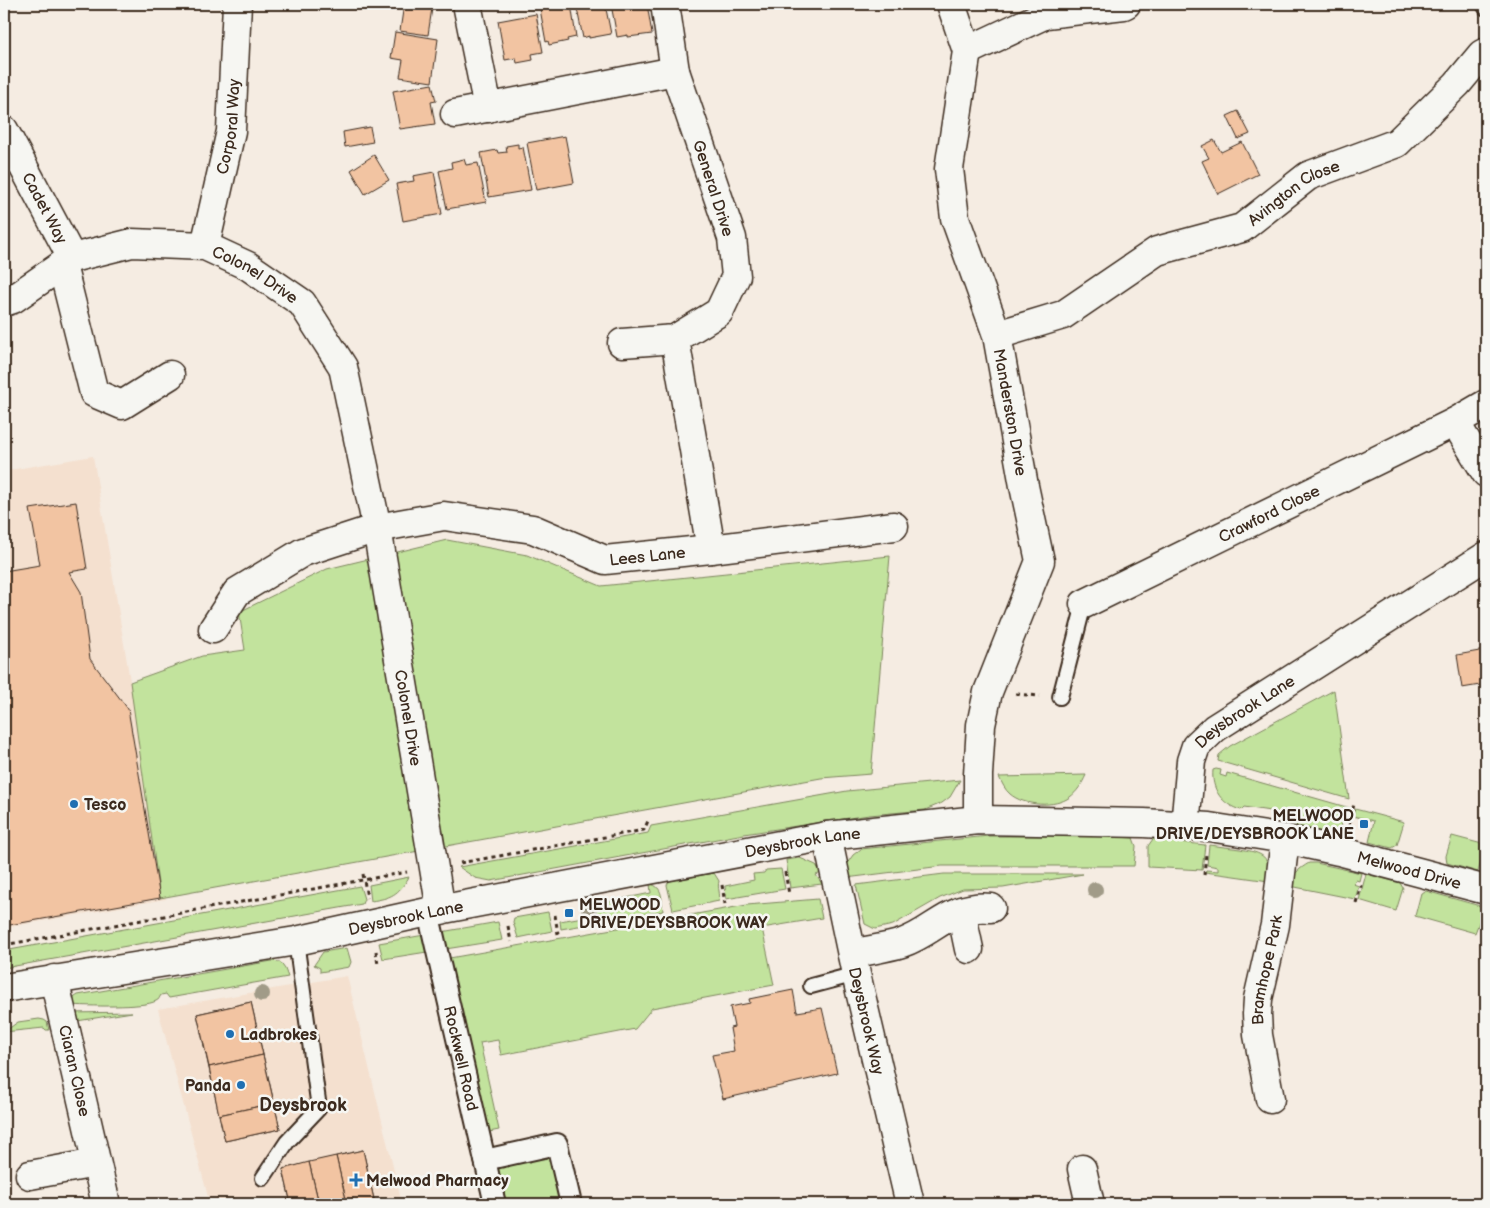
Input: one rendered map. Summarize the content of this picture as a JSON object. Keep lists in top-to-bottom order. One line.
{"streets":{"street":["Corporal Way","General Drive","Avington Close","Cadet Way","Colonel Drive","Manderston Drive","Crawford Close","Lees Lane","Deysbrook Lane","Melwood Drive","Bramhope Park","Deysbrook Way","Rockwell Road","Ciaran Close"]},"crossings":[["Corporal Way","Colonel Drive"],["Avington Close","Manderston Drive"],["Cadet Way","Colonel Drive"],["Colonel Drive","Lees Lane"],["Colonel Drive","Deysbrook Lane"],["Colonel Drive","Rockwell Road"],["Manderston Drive","Deysbrook Lane"],["Deysbrook Lane","Melwood Drive"],["Deysbrook Lane","Deysbrook Way"],["Deysbrook Lane","Rockwell Road"],["Deysbrook Lane","Ciaran Close"],["Melwood Drive","Bramhope Park"]],"districts":["Deysbrook"],"places":{"other":["Tesco","Ladbrokes","Panda"],"transit":["MELWOOD DRIVE/DEYSBROOK LANE","MELWOOD DRIVE/DEYSBROOK WAY"],"health":["Melwood Pharmacy"]}}
